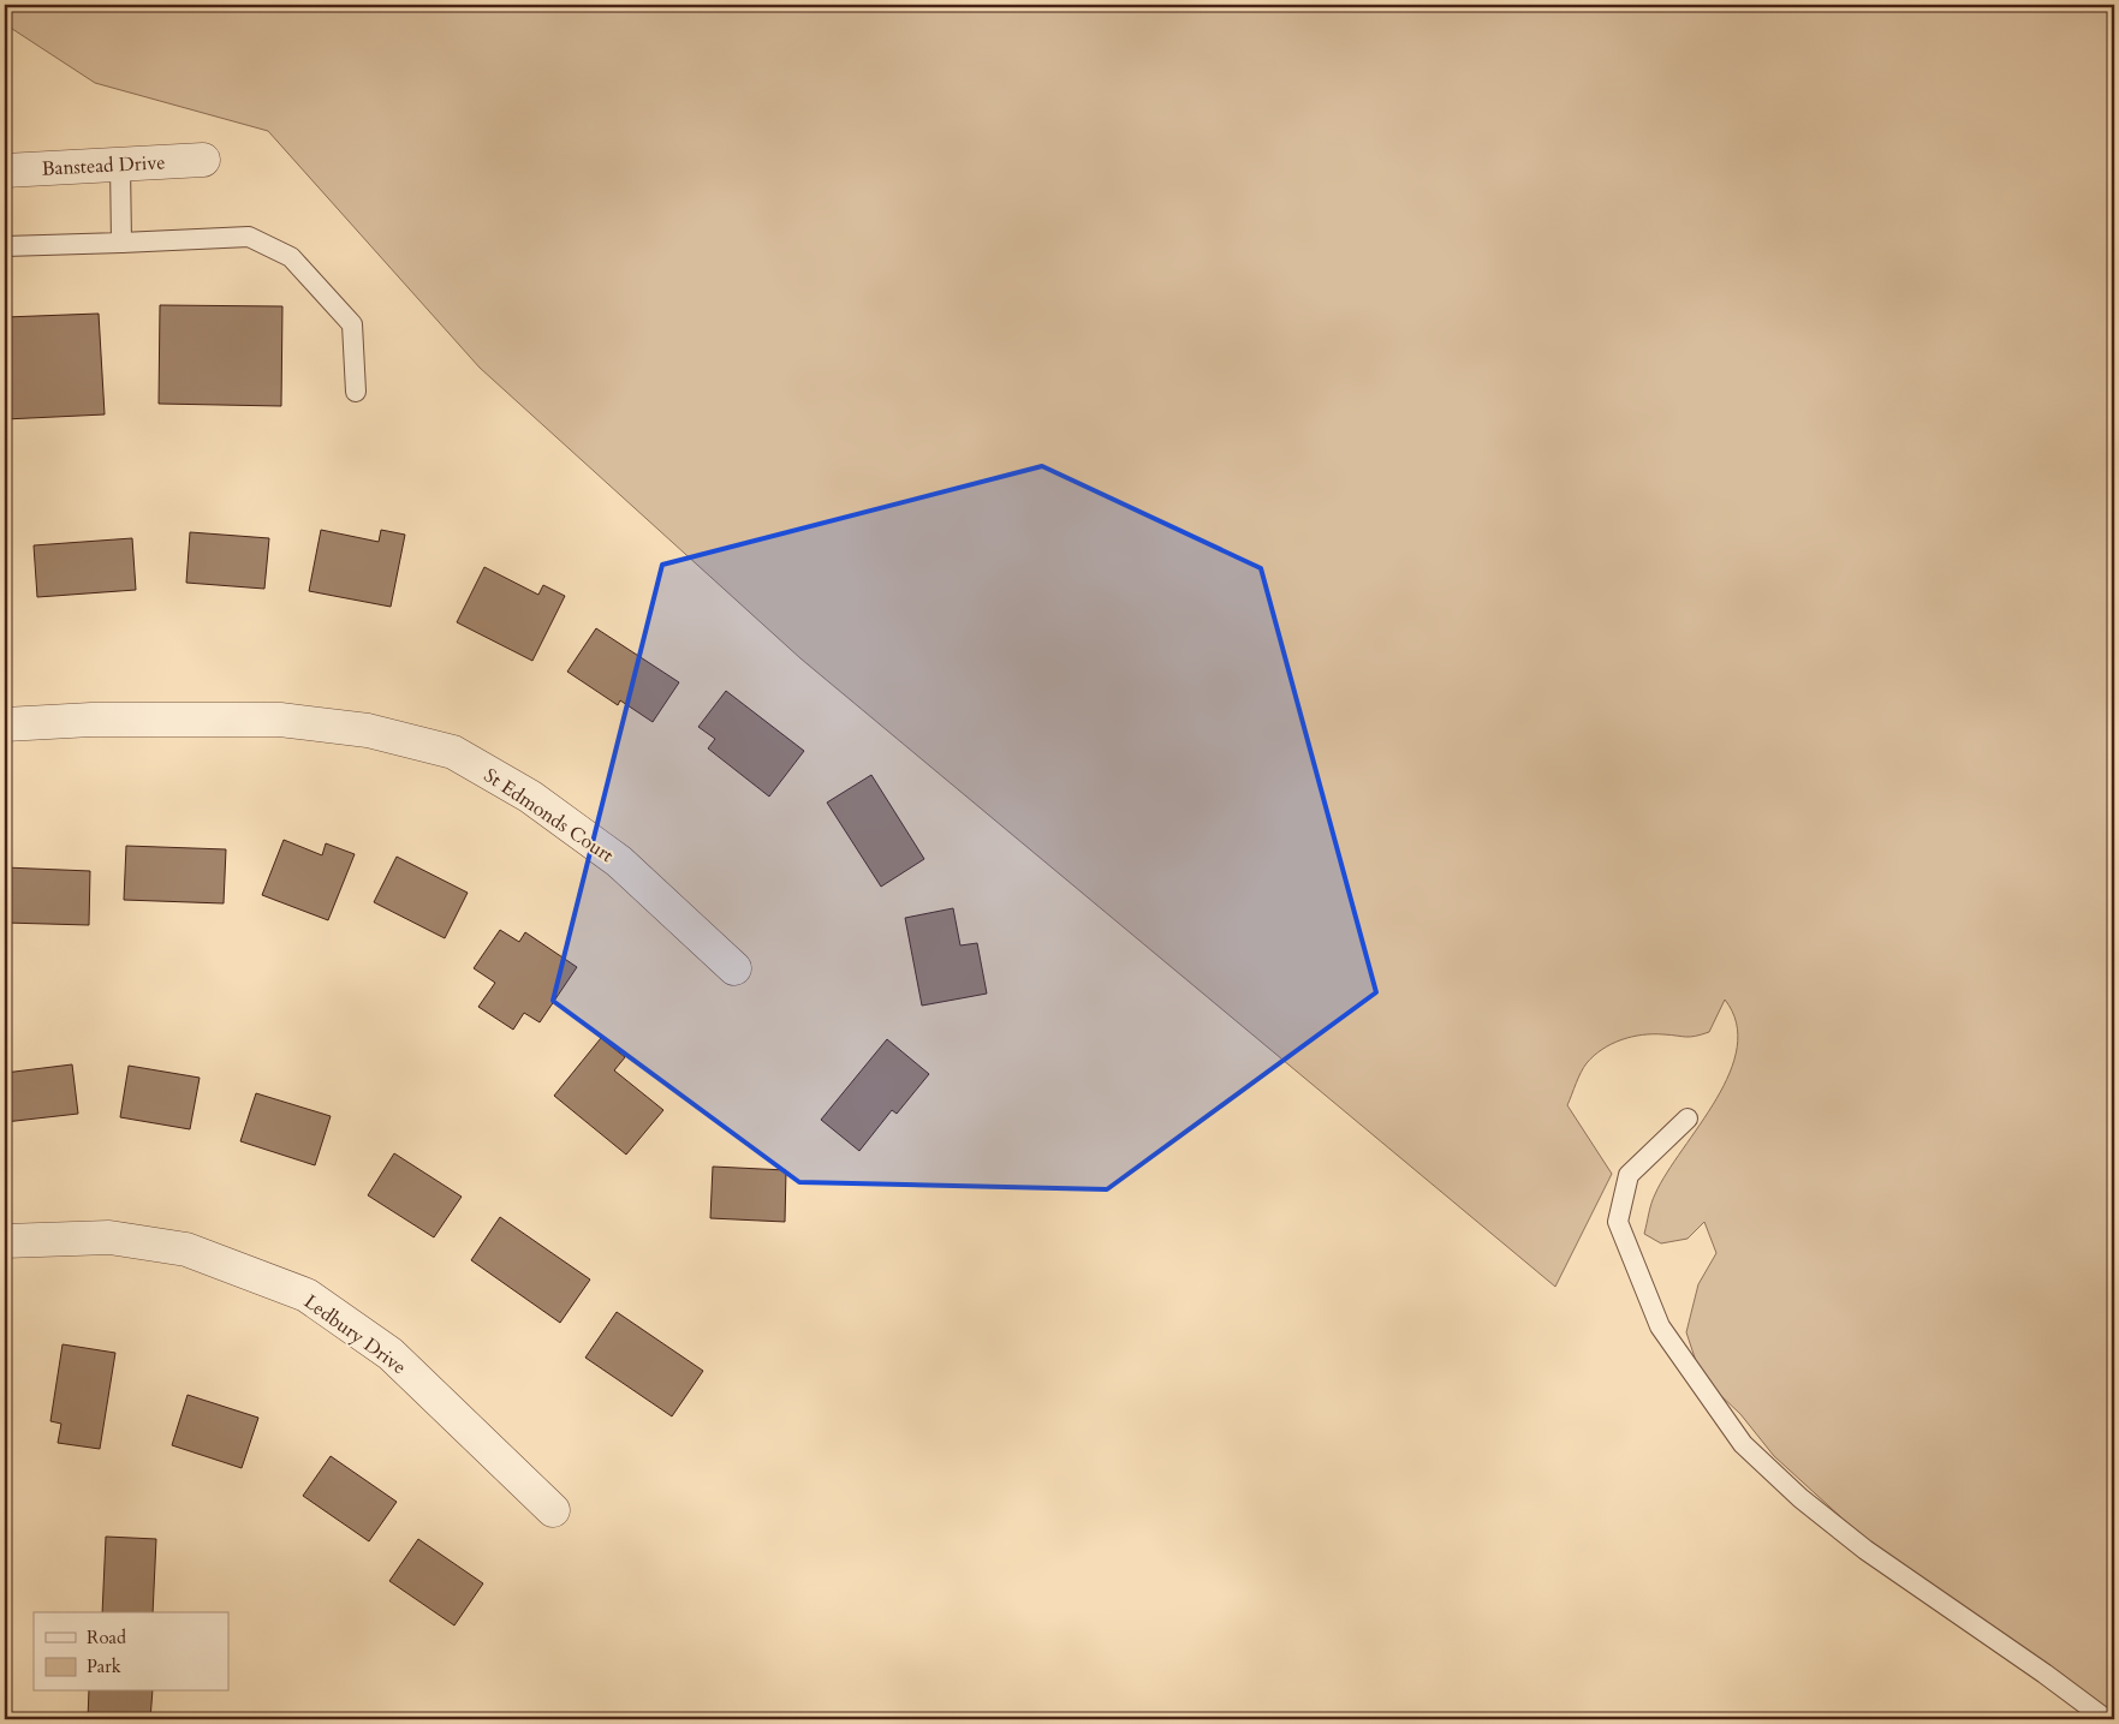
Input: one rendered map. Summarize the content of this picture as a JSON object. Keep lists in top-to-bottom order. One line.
{"streets":{"street":["Banstead Drive","St Edmonds Court","Ledbury Drive"]},"legend":["Road","Park"]}
